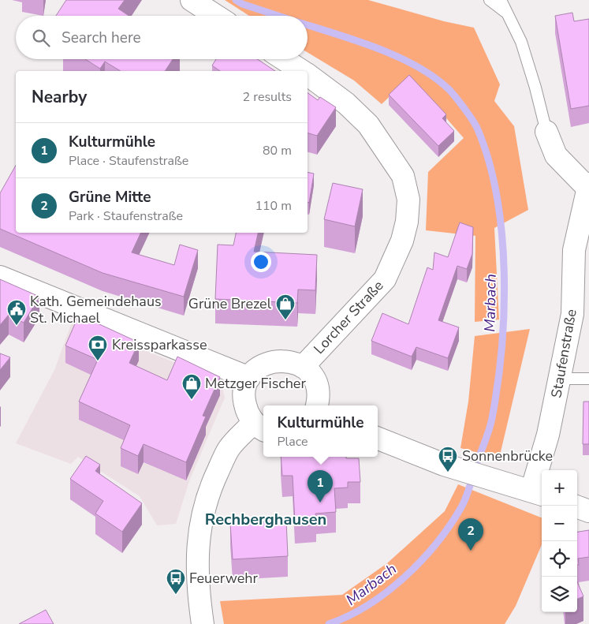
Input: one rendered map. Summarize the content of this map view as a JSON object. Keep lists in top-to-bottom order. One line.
{"streets":{"main road":["Lorcher Straße","Staufenstraße"]},"districts":["Rechberghausen"],"water":["Marbach"],"places":{"shop":["Grüne Brezel","Metzger Fischer"],"public building":["Kath. Gemeindehaus St. Michael"],"bank":["Kreissparkasse"],"bus stop":["Sonnenbrücke","Feuerwehr"]},"page":{"search":"Search here","heading":["Nearby","2 results"],"list":[{"mark":"1","name":"Kulturmühle","note":"Place · Staufenstraße","value":"80 m"},{"mark":"2","name":"Grüne Mitte","note":"Park · Staufenstraße","value":"110 m"}],"popup":["Kulturmühle","Place"],"map_buttons":["+","−"],"pins":["1","2"]}}
